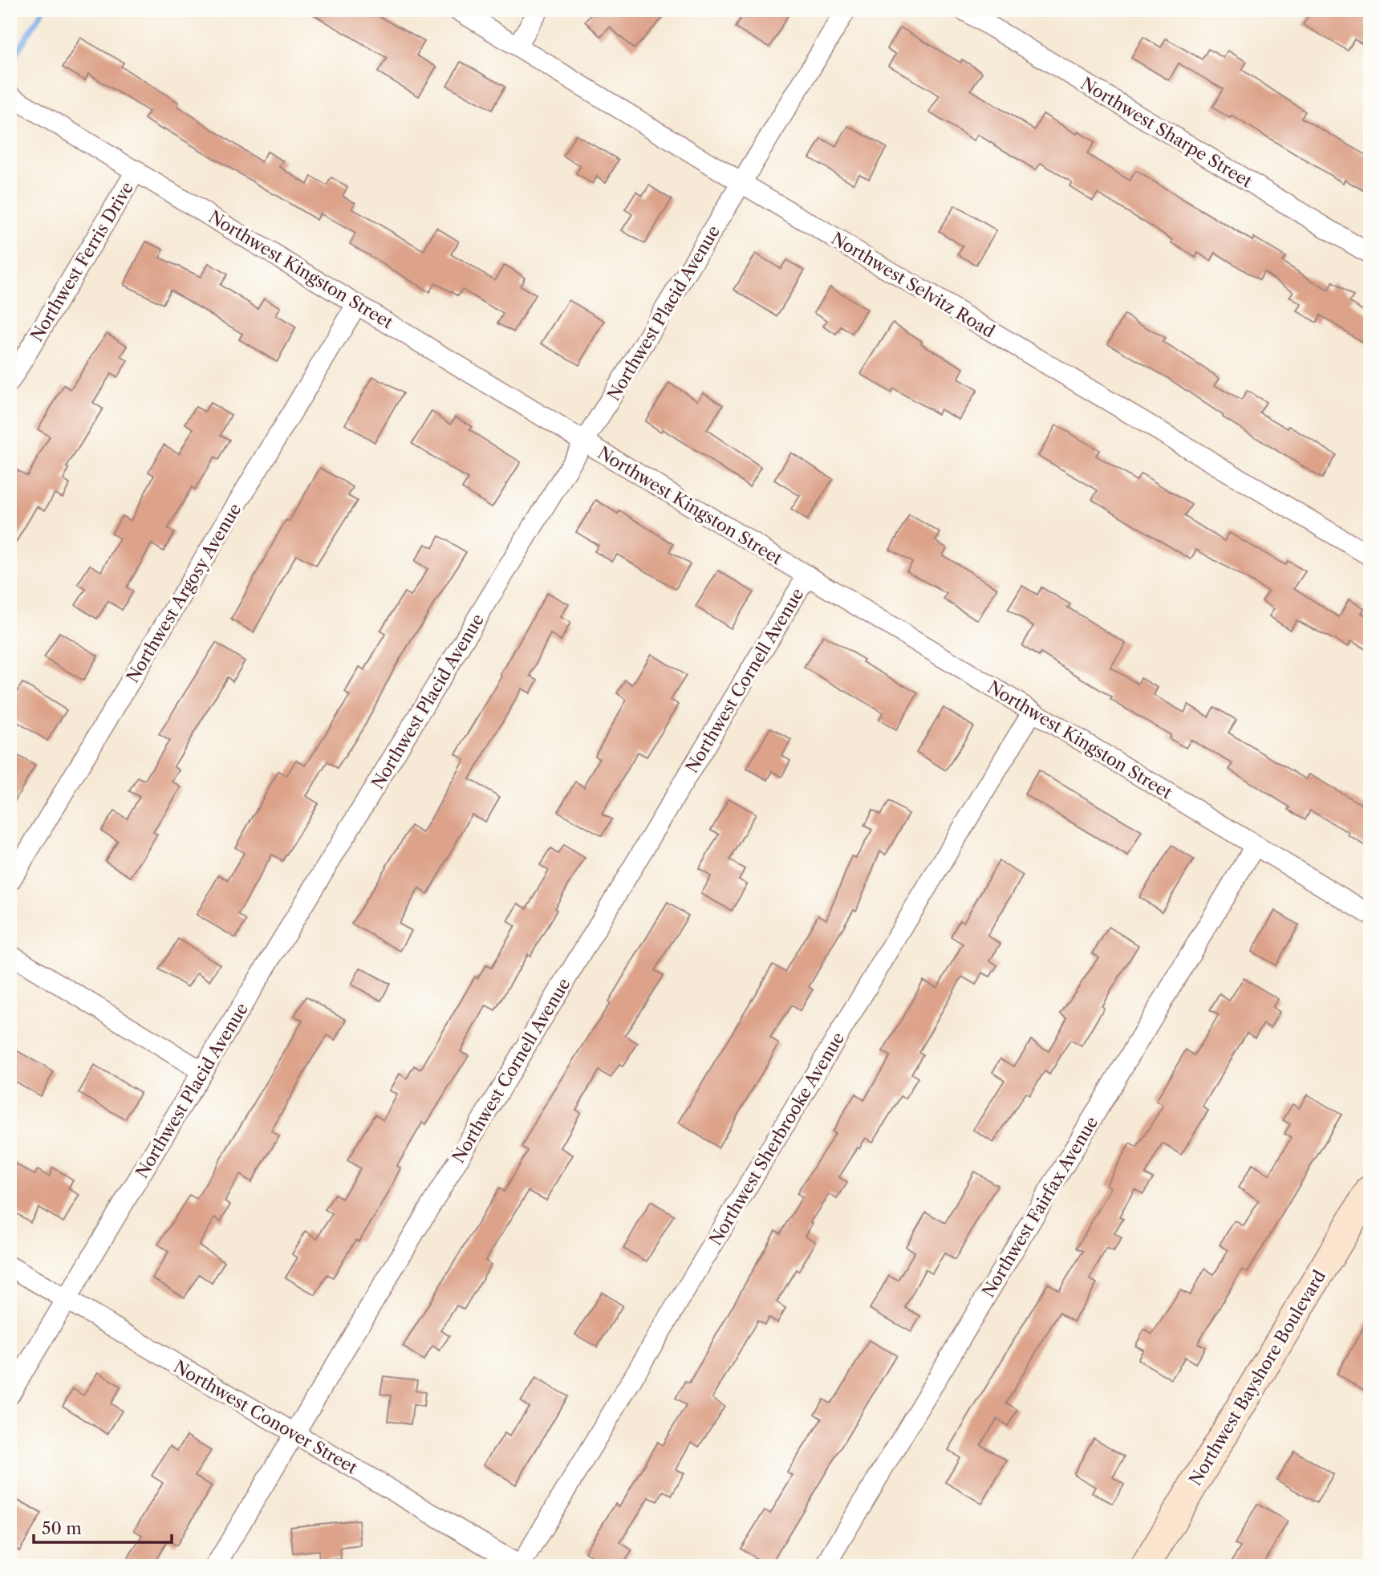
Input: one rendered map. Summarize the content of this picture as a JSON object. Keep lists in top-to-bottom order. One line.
{"streets":{"main road":["Northwest Bayshore Boulevard"],"street":["Northwest Sharpe Street","Northwest Ferris Drive","Northwest Kingston Street","Northwest Selvitz Road","Northwest Placid Avenue","Northwest Argosy Avenue","Northwest Cornell Avenue","Northwest Sherbrooke Avenue","Northwest Fairfax Avenue","Northwest Conover Street"]},"crossings":[["Northwest Ferris Drive","Northwest Kingston Street"],["Northwest Kingston Street","Northwest Placid Avenue"],["Northwest Kingston Street","Northwest Argosy Avenue"],["Northwest Kingston Street","Northwest Cornell Avenue"],["Northwest Kingston Street","Northwest Sherbrooke Avenue"],["Northwest Kingston Street","Northwest Fairfax Avenue"],["Northwest Selvitz Road","Northwest Placid Avenue"],["Northwest Placid Avenue","Northwest Conover Street"],["Northwest Cornell Avenue","Northwest Conover Street"],["Northwest Sherbrooke Avenue","Northwest Conover Street"]],"scale_bar":"50 m"}
